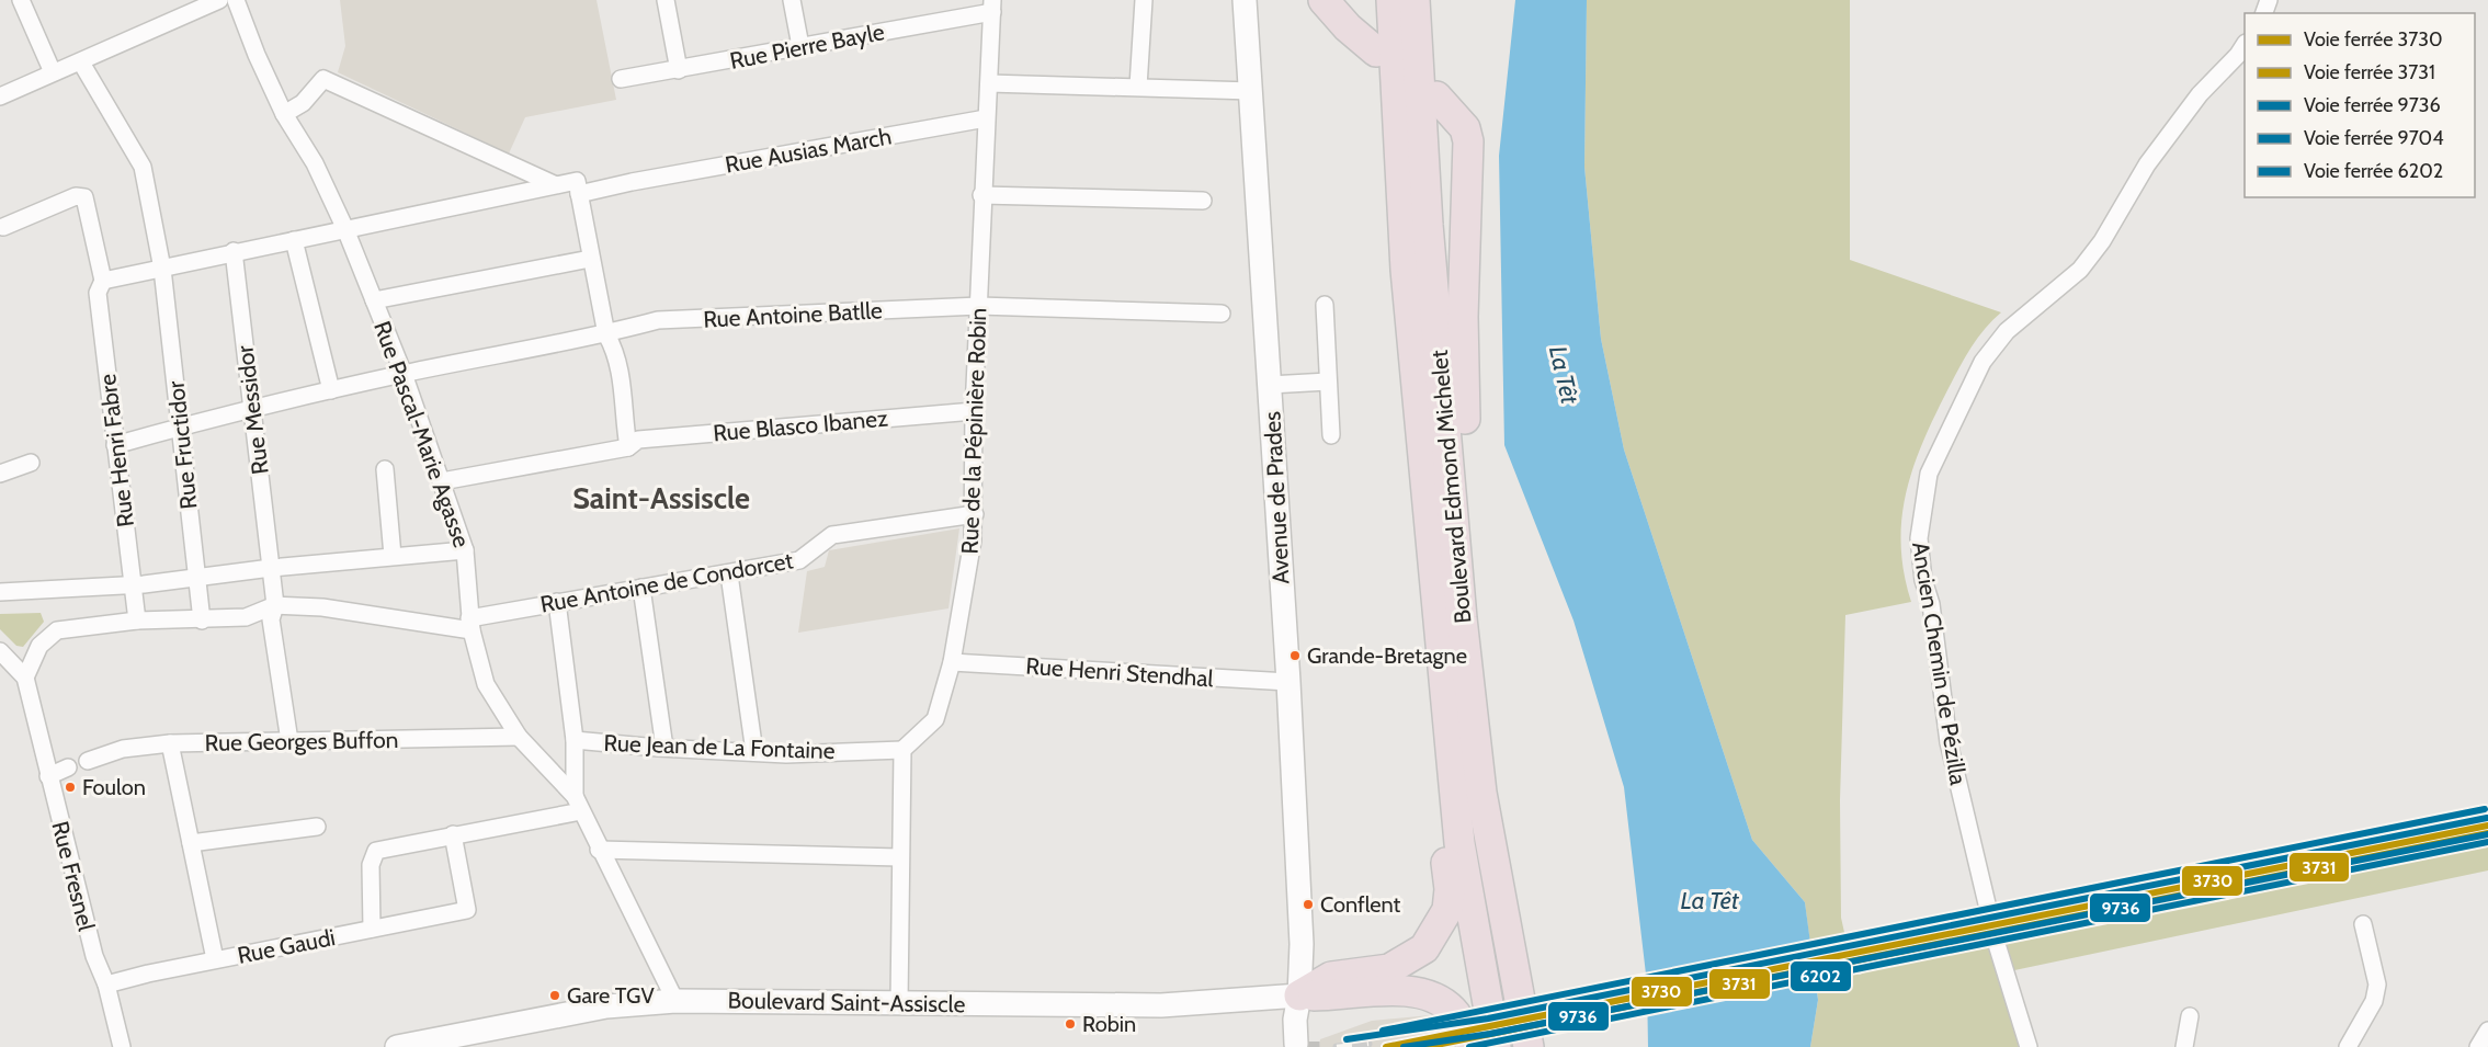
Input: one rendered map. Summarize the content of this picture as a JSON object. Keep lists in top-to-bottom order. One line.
{"streets":{"highway":["Boulevard Edmond Michelet"],"main road":["Avenue de Prades","Boulevard Saint-Assiscle"],"street":["Rue Pierre Bayle","Rue Ausias March","Rue Antoine Batlle","Rue Messidor","Rue Blasco Ibanez","Rue de la Pépinière Robin","Rue Pascal-Marie Agasse","Rue Fructidor","Rue Henri Fabre","Rue Antoine de Condorcet","Ancien Chemin de Pézilla","Rue Henri Stendhal","Rue Georges Buffon","Rue Jean de La Fontaine","Rue Fresnel","Rue Gaudi"]},"crossings":[["Rue Pierre Bayle","Rue de la Pépinière Robin"],["Rue Ausias March","Rue de la Pépinière Robin"],["Rue Antoine Batlle","Rue Messidor"],["Rue Antoine Batlle","Rue de la Pépinière Robin"],["Rue Antoine Batlle","Rue Pascal-Marie Agasse"],["Rue Antoine Batlle","Rue Fructidor"],["Rue Antoine Batlle","Rue Henri Fabre"],["Rue Messidor","Rue Antoine de Condorcet"],["Rue Messidor","Rue Georges Buffon"],["Rue Blasco Ibanez","Rue de la Pépinière Robin"],["Rue Blasco Ibanez","Rue Pascal-Marie Agasse"],["Rue de la Pépinière Robin","Rue Antoine de Condorcet"],["Rue de la Pépinière Robin","Rue Henri Stendhal"],["Rue de la Pépinière Robin","Rue Jean de La Fontaine"],["Rue Pascal-Marie Agasse","Rue Antoine de Condorcet"],["Rue Pascal-Marie Agasse","Rue Georges Buffon"],["Rue Pascal-Marie Agasse","Boulevard Saint-Assiscle"],["Avenue de Prades","Rue Henri Stendhal"],["Avenue de Prades","Boulevard Saint-Assiscle"],["Rue Fresnel","Rue Gaudi"]],"districts":["Saint-Assiscle"],"water":["La Têt"],"places":["Grande-Bretagne","Foulon","Conflent","Gare TGV","Robin"],"lines":["rail line 9704","rail line 3730","rail line 3731","rail line 9736","rail line 6202"],"legend":["Voie ferrée 3730","Voie ferrée 3731","Voie ferrée 9736","Voie ferrée 9704","Voie ferrée 6202"]}
